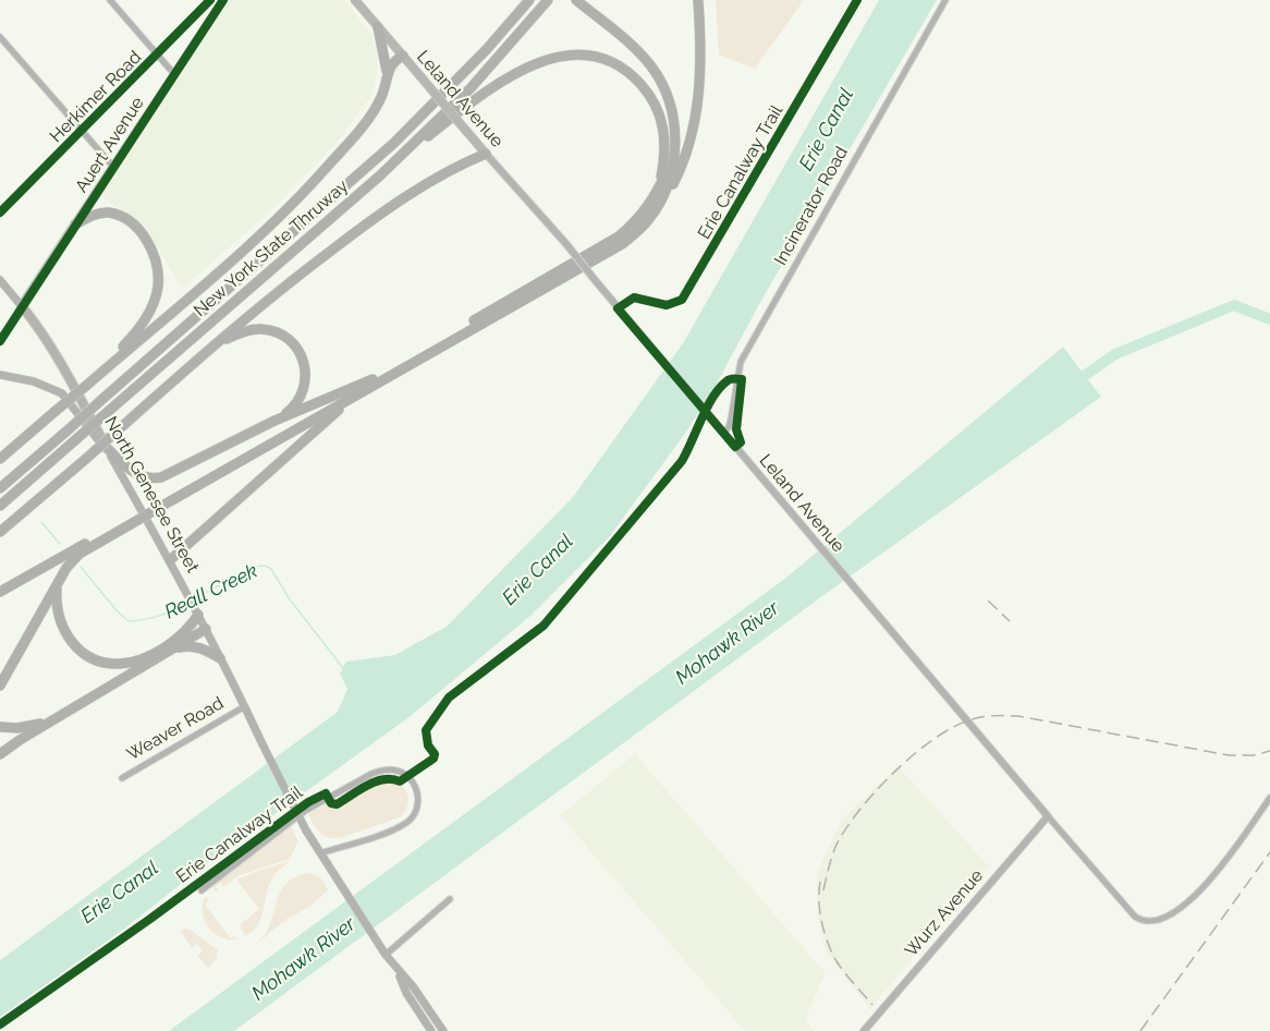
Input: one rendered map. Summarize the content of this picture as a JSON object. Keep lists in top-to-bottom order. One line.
{"streets":{"highway":["Auert Avenue","New York State Thruway","North Genesee Street"],"main road":["Herkimer Road","Leland Avenue"],"street":["Incinerator Road","Weaver Road","Wurz Avenue"],"cycle path":["Erie Canalway Trail"]},"crossings":[["Leland Avenue","Incinerator Road"],["Leland Avenue","Wurz Avenue"],["Auert Avenue","North Genesee Street"],["North Genesee Street","Weaver Road"]],"water":["Erie Canal","Reall Creek","Mohawk River"]}
